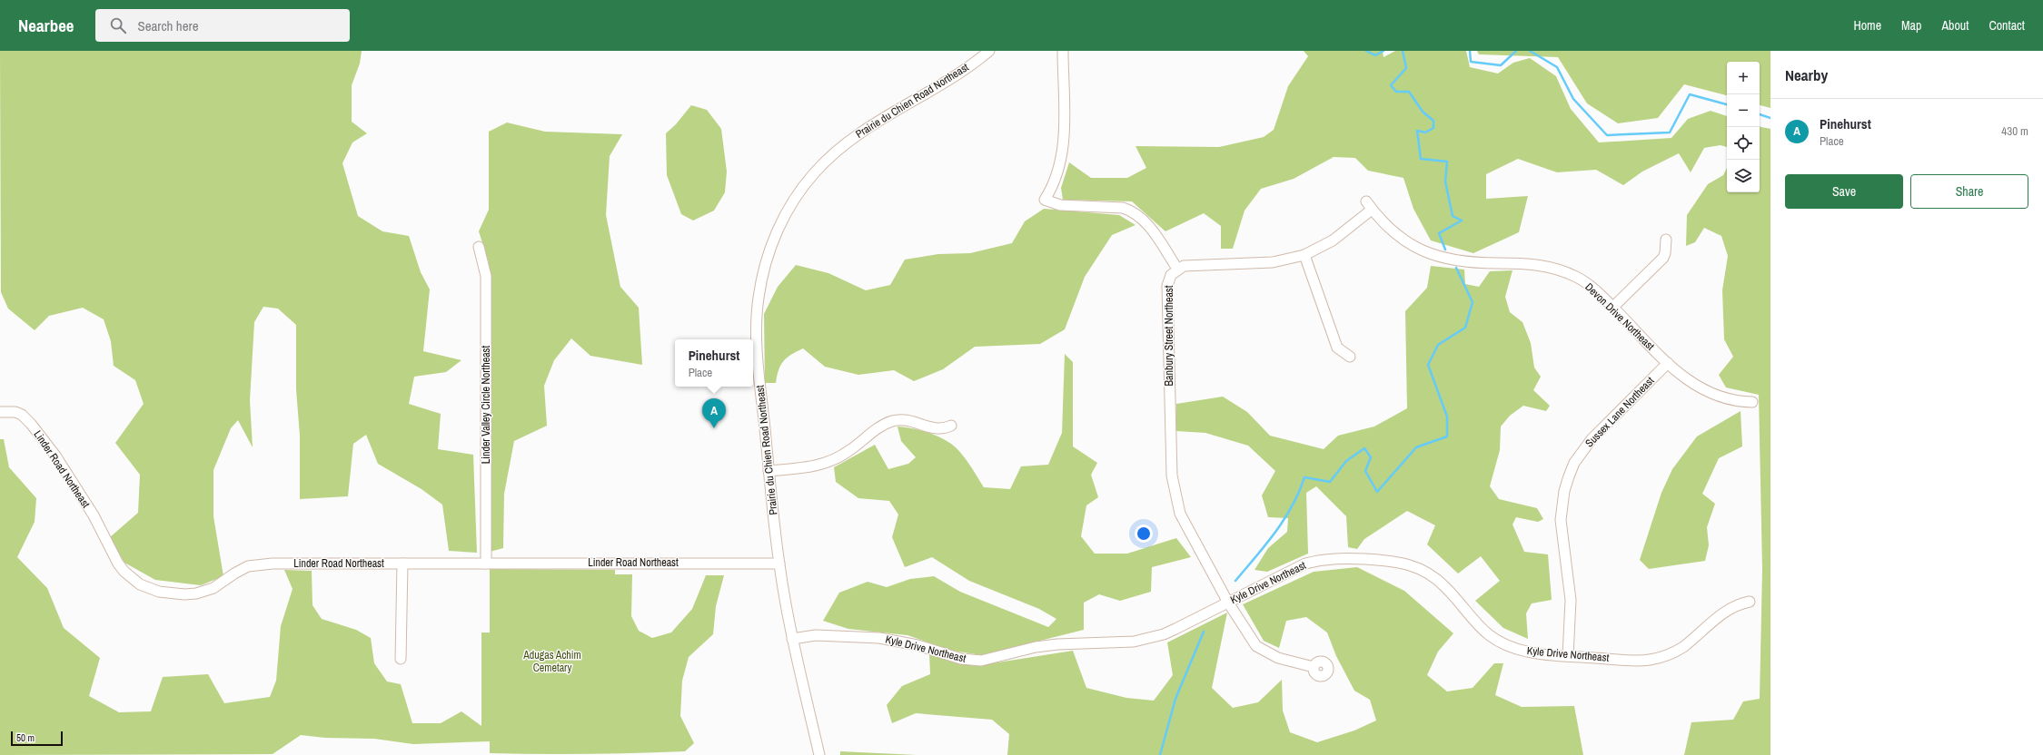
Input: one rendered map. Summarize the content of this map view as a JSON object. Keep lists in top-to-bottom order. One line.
{"streets":{"street":["Prairie du Chien Road Northeast","Devon Drive Northeast","Banbury Street Northeast","Linder Valley Circle Northeast","Sussex Lane Northeast","Linder Road Northeast","Kyle Drive Northeast"]},"crossings":[["Prairie du Chien Road Northeast","Linder Road Northeast"],["Prairie du Chien Road Northeast","Kyle Drive Northeast"],["Devon Drive Northeast","Sussex Lane Northeast"],["Banbury Street Northeast","Kyle Drive Northeast"],["Linder Valley Circle Northeast","Linder Road Northeast"],["Sussex Lane Northeast","Kyle Drive Northeast"]],"parks":["Adugas Achim Cemetary"],"scale_bar":"50 m","page":{"header":"Nearbee","search":"Search here","nav":["Home","Map","About","Contact"],"heading":"Nearby","map_buttons":["+","−"],"list":[{"mark":"A","name":"Pinehurst","note":"Place","value":"430 m"}],"buttons":["Save","Share"],"popup":["Pinehurst","Place"],"pins":"A","scale":"50 m"}}
